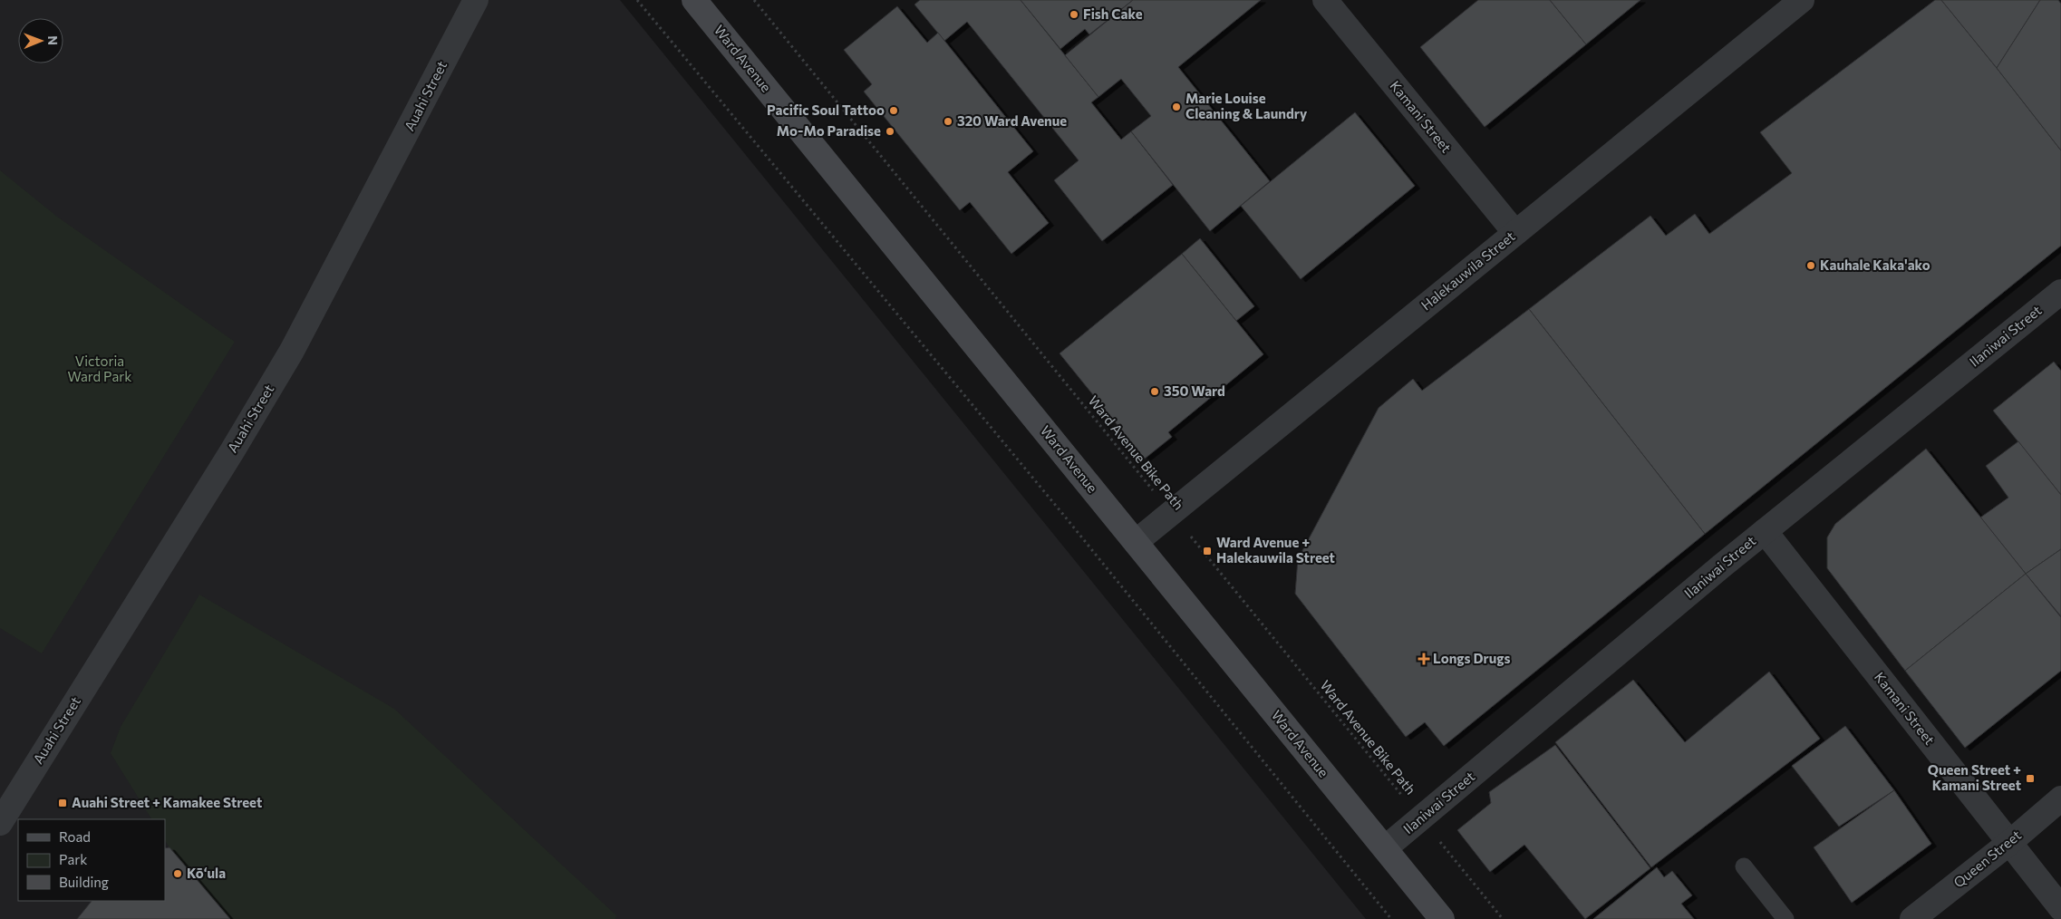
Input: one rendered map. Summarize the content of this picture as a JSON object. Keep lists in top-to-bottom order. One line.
{"streets":{"main road":["Ward Avenue"],"street":["Auahi Street","Kamani Street","Halekauwila Street","Ilaniwai Street","Queen Street"],"path":["Ward Avenue Bike Path"]},"crossings":[["Ward Avenue","Halekauwila Street"],["Ward Avenue","Ilaniwai Street"],["Kamani Street","Halekauwila Street"],["Kamani Street","Ilaniwai Street"],["Kamani Street","Queen Street"],["Halekauwila Street","Ward Avenue Bike Path"],["Ilaniwai Street","Ward Avenue Bike Path"]],"parks":["Victoria Ward Park"],"places":{"other":["Fish Cake","Marie Louise Cleaning & Laundry","Pacific Soul Tattoo","320 Ward Avenue","Mo-Mo Paradise","Kauhale Kaka'ako","350 Ward","Kōʻula"],"transit":["Ward Avenue + Halekauwila Street","Queen Street + Kamani Street","Auahi Street + Kamakee Street"],"health":["Longs Drugs"]},"legend":["Road","Park","Building"],"north":"right"}
